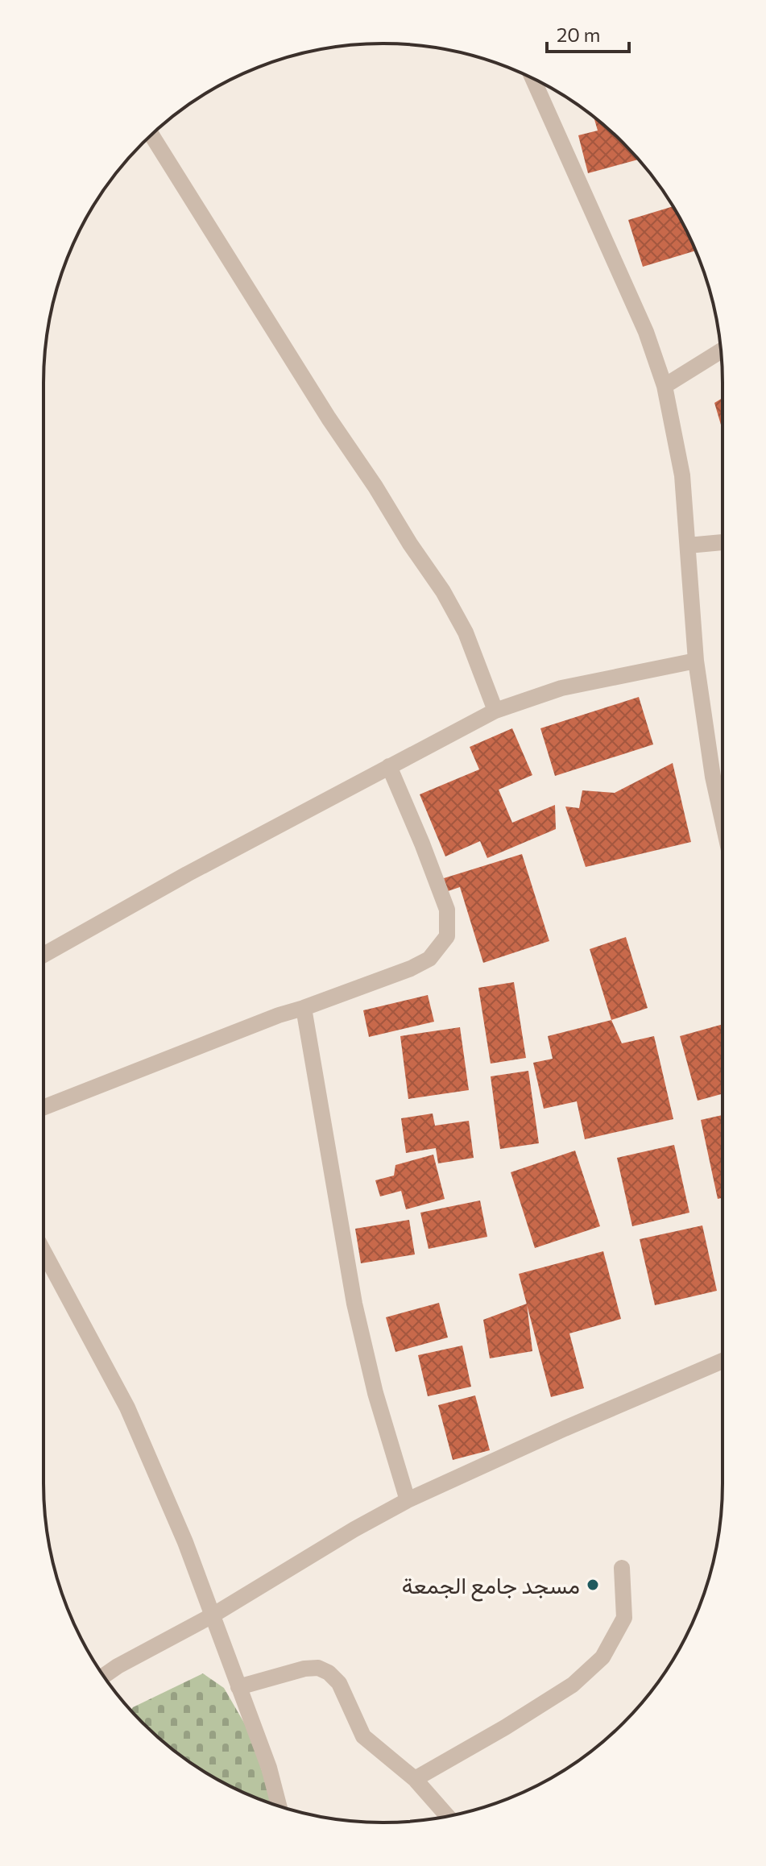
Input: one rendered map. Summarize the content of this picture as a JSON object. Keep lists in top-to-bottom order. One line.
{"places":["مسجد جامع الجمعة"],"scale_bar":"20 m"}
